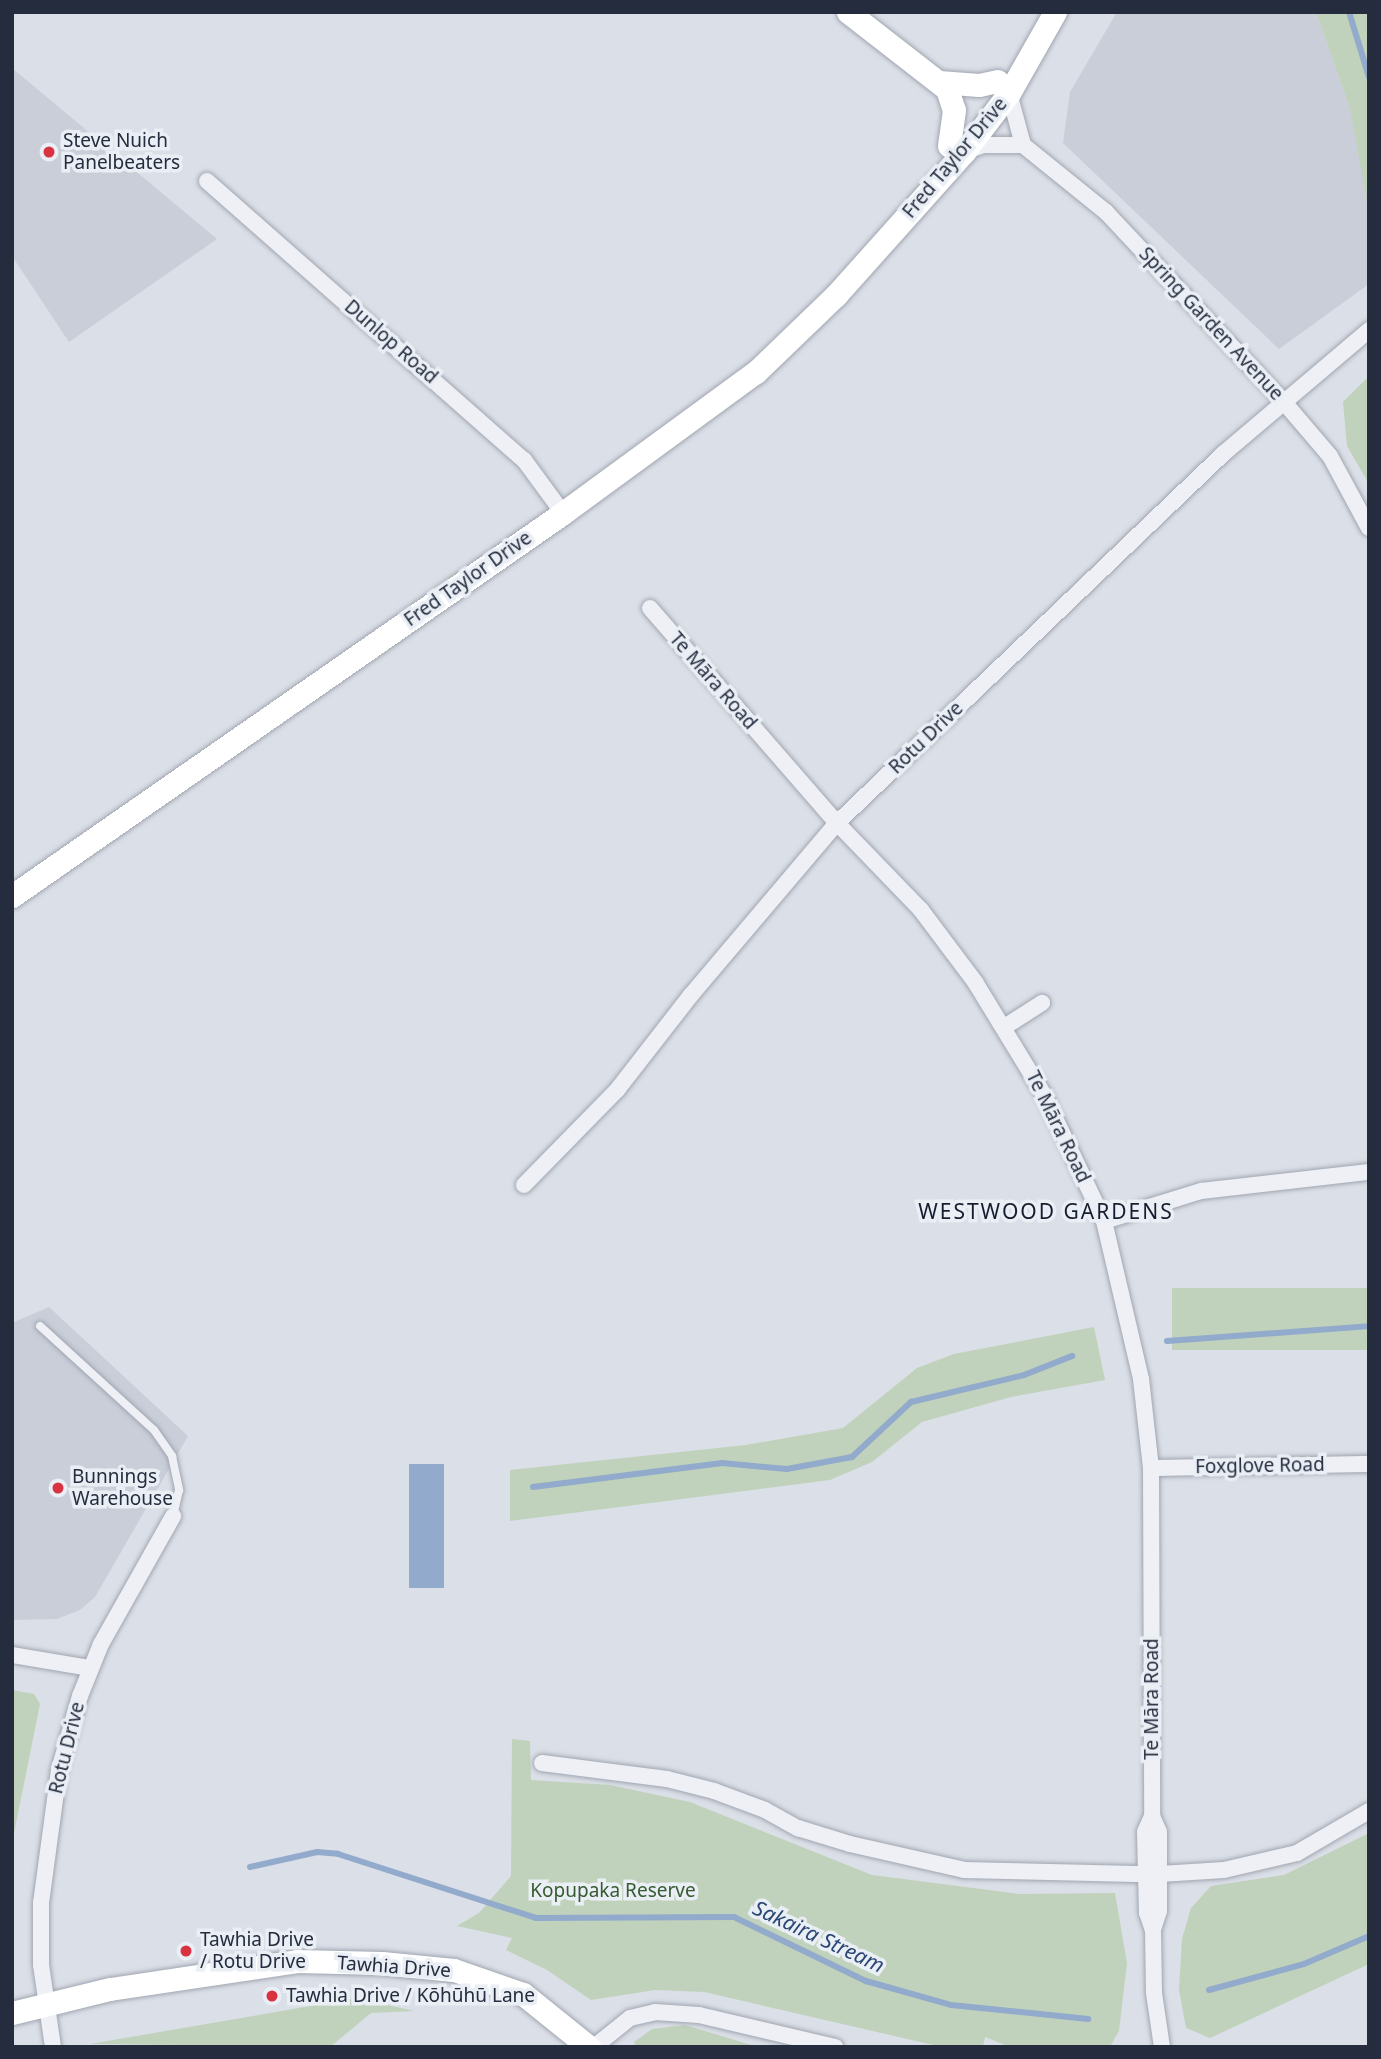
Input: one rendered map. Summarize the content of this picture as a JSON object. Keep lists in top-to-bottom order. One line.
{"streets":{"main road":["Fred Taylor Drive","Tawhia Drive"],"street":["Spring Garden Avenue","Dunlop Road","Te Māra Road","Rotu Drive","Foxglove Road"]},"crossings":[["Fred Taylor Drive","Dunlop Road"],["Spring Garden Avenue","Rotu Drive"],["Te Māra Road","Rotu Drive"],["Te Māra Road","Foxglove Road"],["Rotu Drive","Tawhia Drive"]],"districts":["WESTWOOD GARDENS"],"water":["Sakaira Stream"],"parks":["Kopupaka Reserve"],"places":["Steve Nuich Panelbeaters","Bunnings Warehouse","Tawhia Drive / Rotu Drive","Tawhia Drive / Kōhūhū Lane"]}
